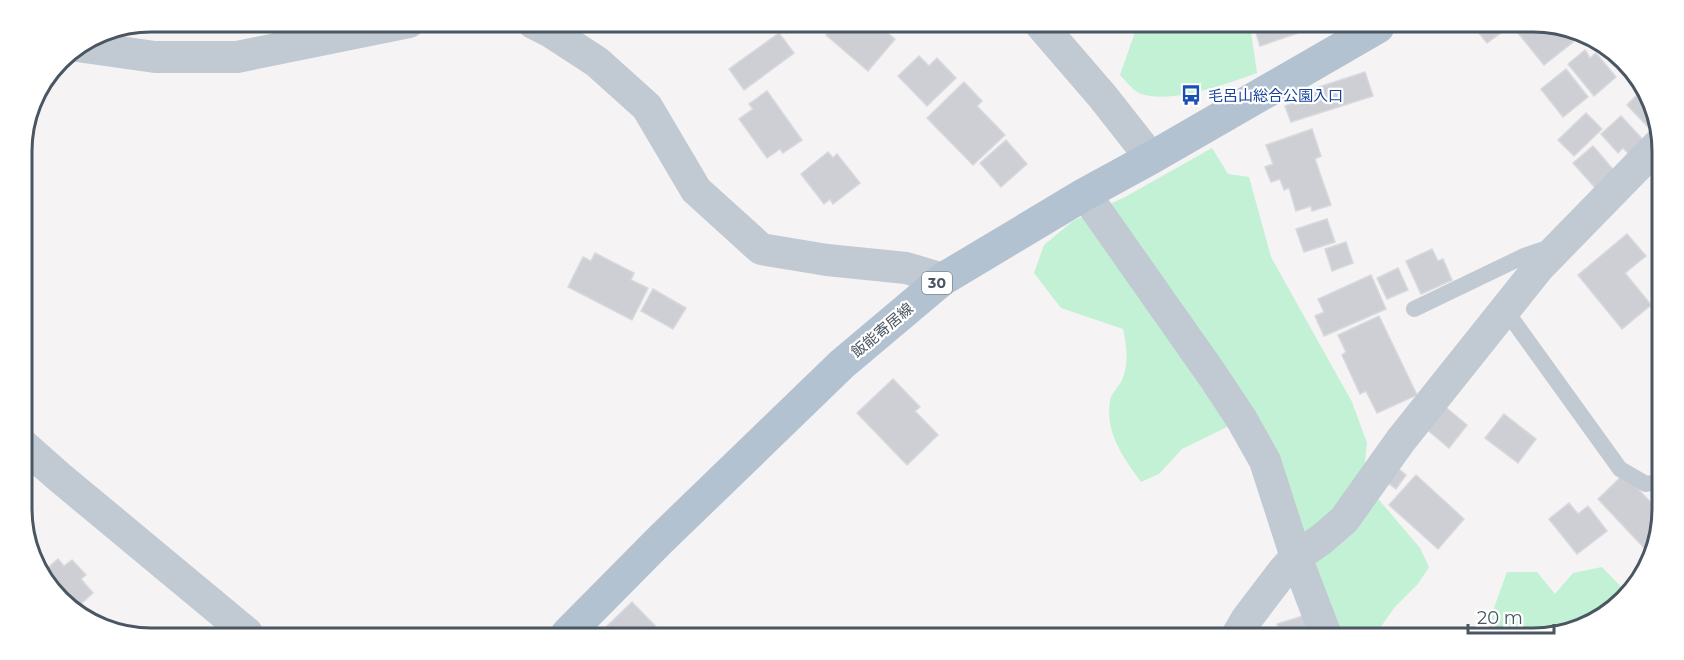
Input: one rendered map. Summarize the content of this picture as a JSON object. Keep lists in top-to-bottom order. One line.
{"streets":{"main road":["30","飯能寄居線"]},"places":{"bus stop":["毛呂山総合公園入口"]},"scale_bar":"20 m"}
